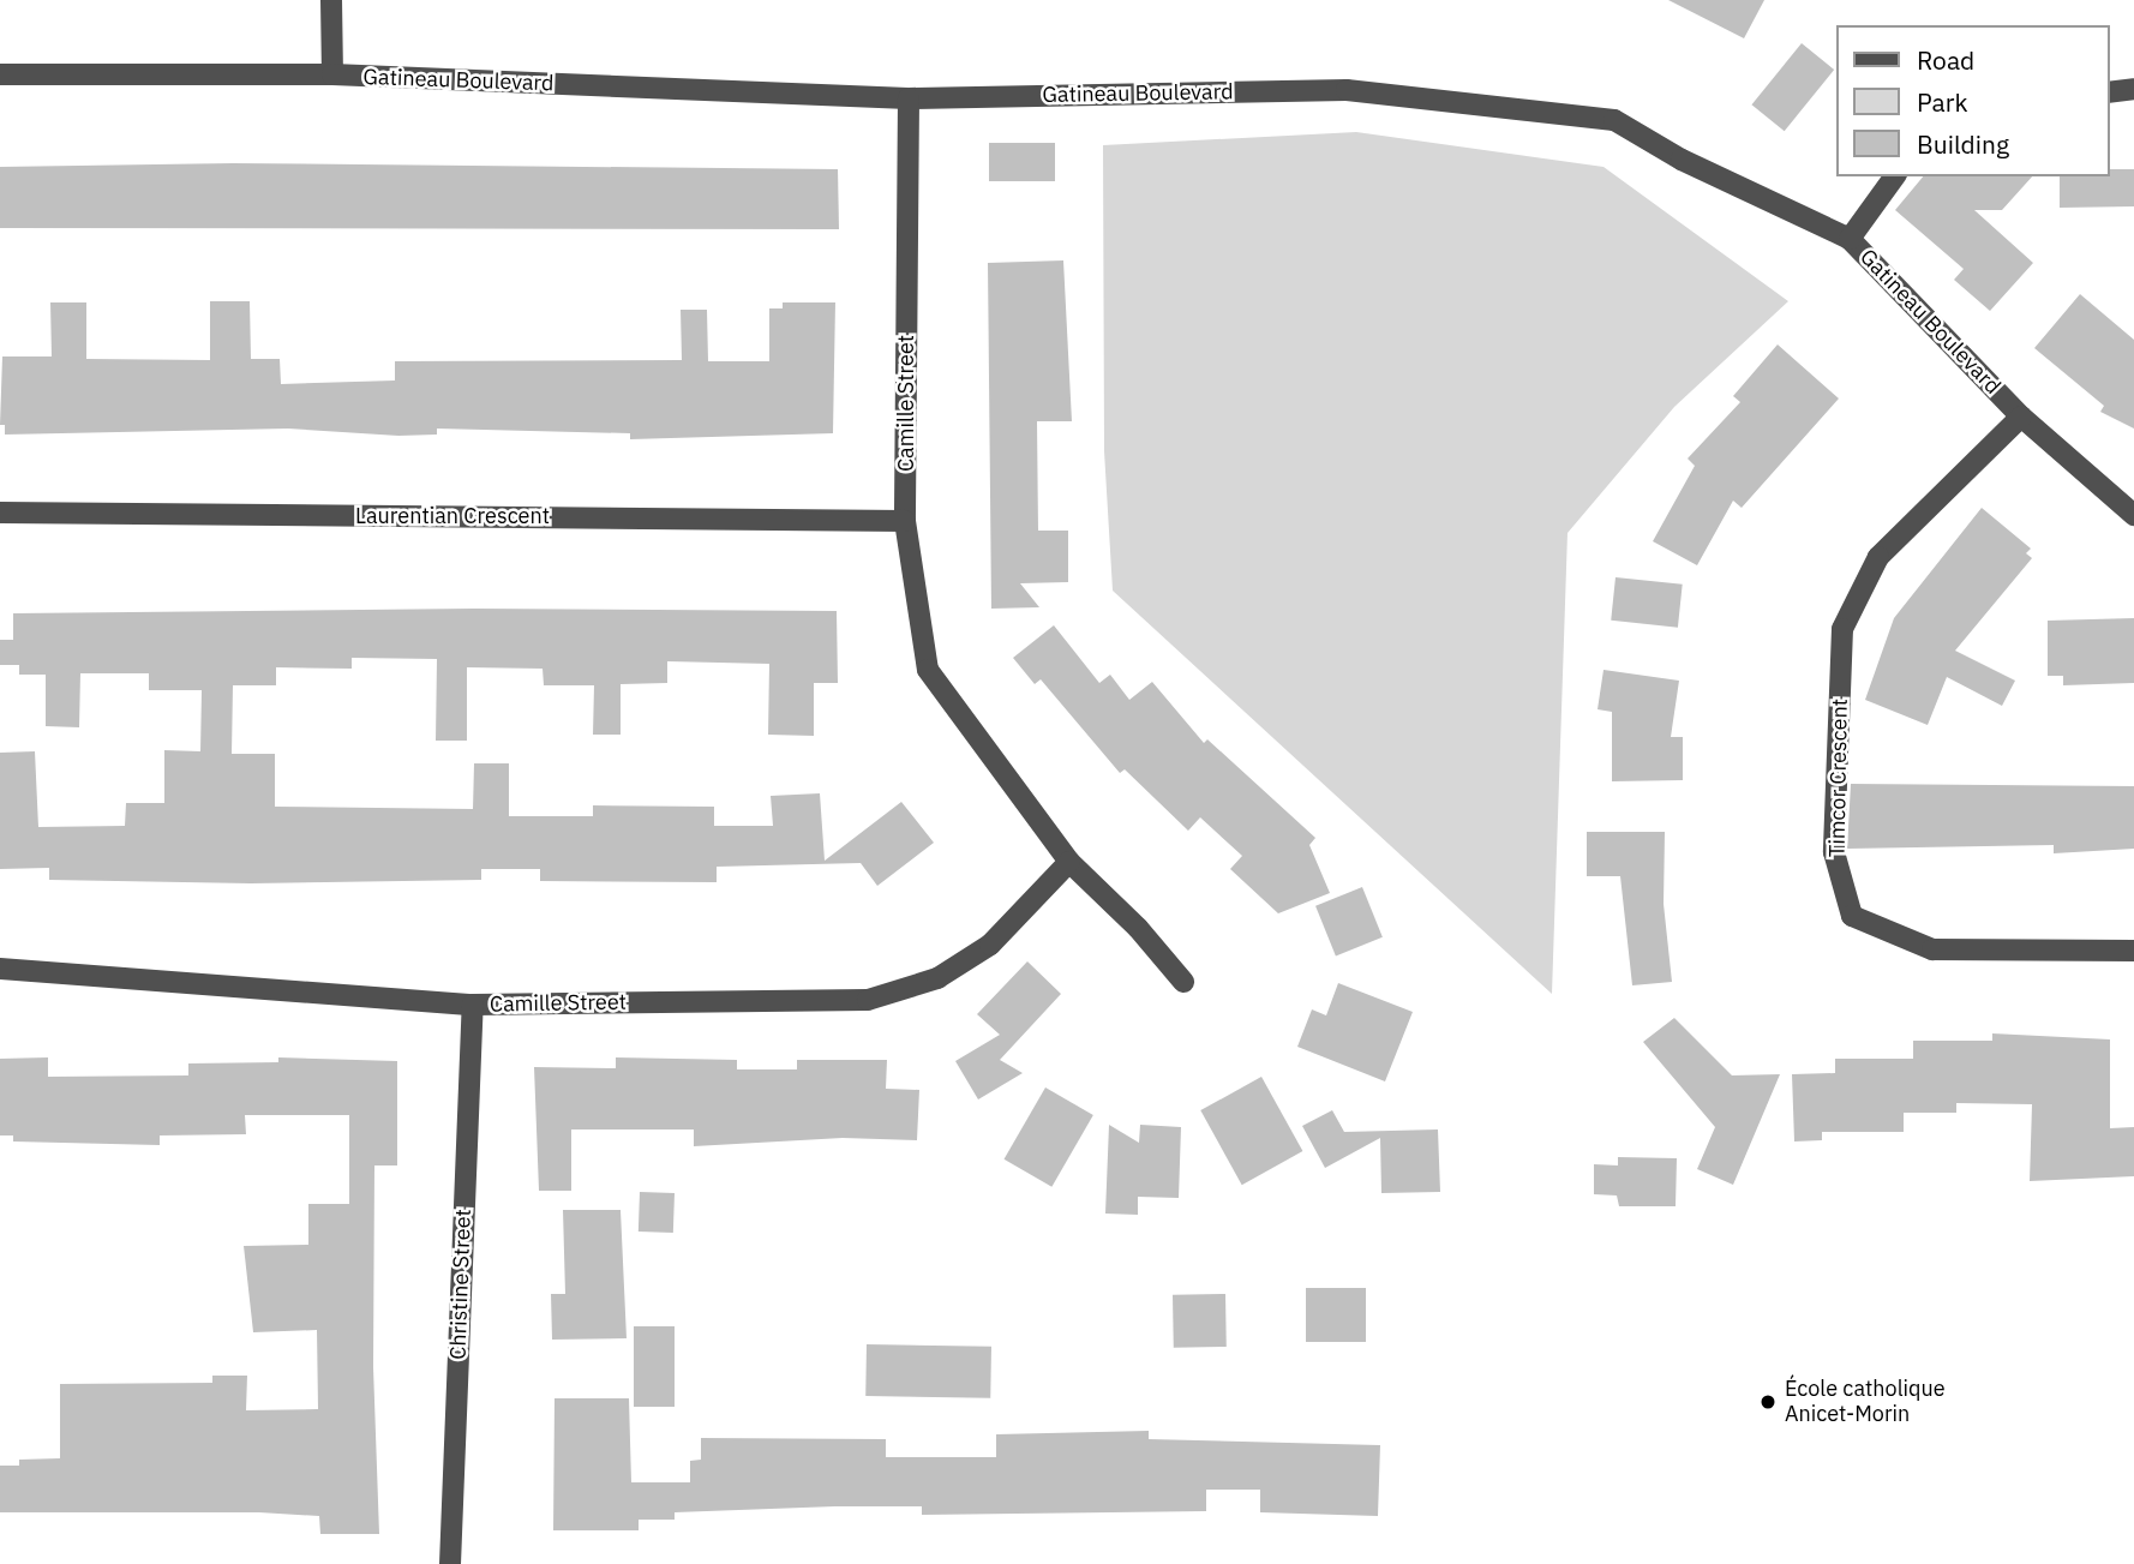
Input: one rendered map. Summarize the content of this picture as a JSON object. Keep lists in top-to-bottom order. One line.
{"streets":{"street":["Gatineau Boulevard","Camille Street","Laurentian Crescent","Timcor Crescent","Christine Street"]},"crossings":[["Gatineau Boulevard","Camille Street"],["Gatineau Boulevard","Timcor Crescent"],["Camille Street","Laurentian Crescent"],["Camille Street","Christine Street"]],"places":["École catholique Anicet-Morin"],"legend":["Road","Park","Building"]}
